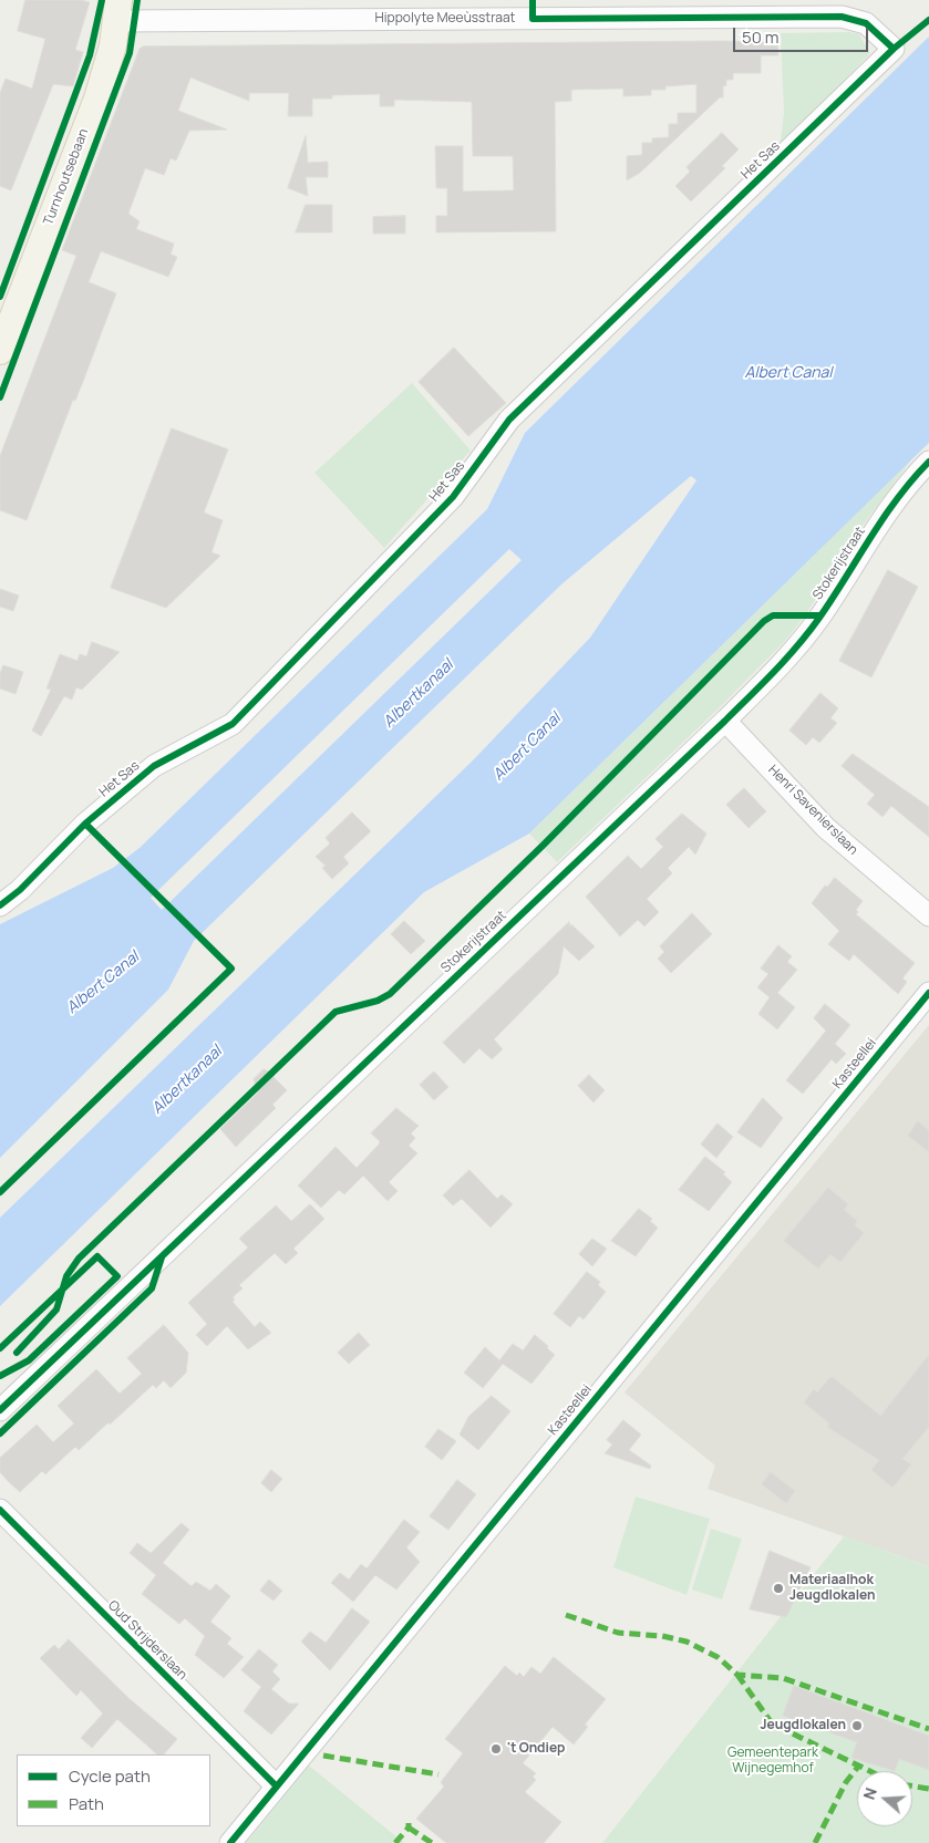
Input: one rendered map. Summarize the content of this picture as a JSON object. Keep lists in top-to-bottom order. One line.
{"streets":{"main road":["Turnhoutsebaan"],"street":["Hippolyte Meeùsstraat","Het Sas","Stokerijstraat","Henri Savenierslaan","Kasteellei","Oud Strijderslaan"]},"crossings":[["Hippolyte Meeùsstraat","Het Sas"],["Hippolyte Meeùsstraat","Turnhoutsebaan"],["Stokerijstraat","Henri Savenierslaan"],["Kasteellei","Oud Strijderslaan"]],"water":["Albert Canal","Albertkanaal"],"parks":["Gemeentepark Wijnegemhof"],"places":["Materiaalhok Jeugdlokalen","Jeugdlokalen","'t Ondiep"],"legend":["Cycle path","Path"],"scale_bar":"50 m","north":"left"}
